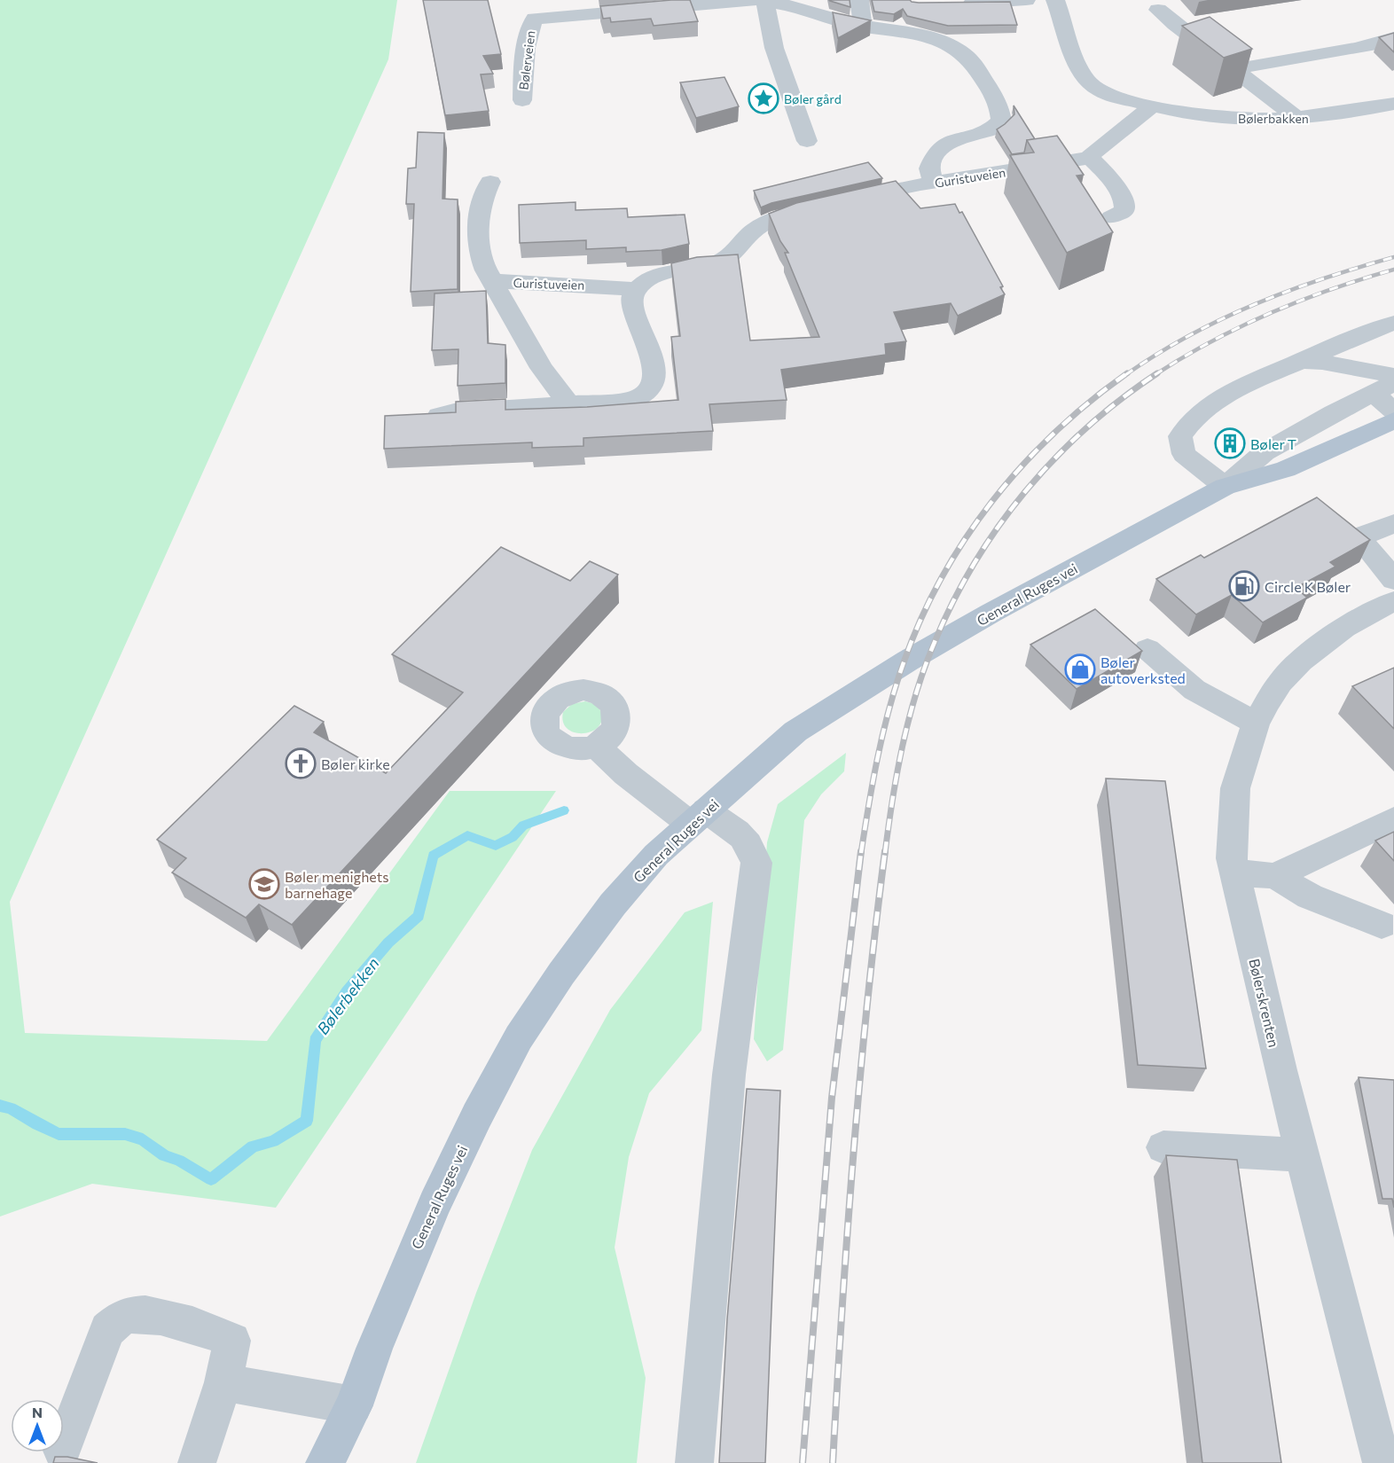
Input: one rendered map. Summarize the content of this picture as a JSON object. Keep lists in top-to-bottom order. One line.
{"streets":{"main road":["General Ruges vei"],"street":["Bølerveien","Bølerbakken","Guristuveien","Bølerskrenten"]},"crossings":[["Bølerveien","Guristuveien"],["Bølerbakken","Guristuveien"]],"water":["Bølerbekken"],"places":{"place":["Bøler gård"],"building":["Bøler T"],"fuel station":["Circle K Bøler"],"shop":["Bøler autoverksted"],"church":["Bøler kirke"],"school or university":["Bøler menighets barnehage"]},"north":"top"}
